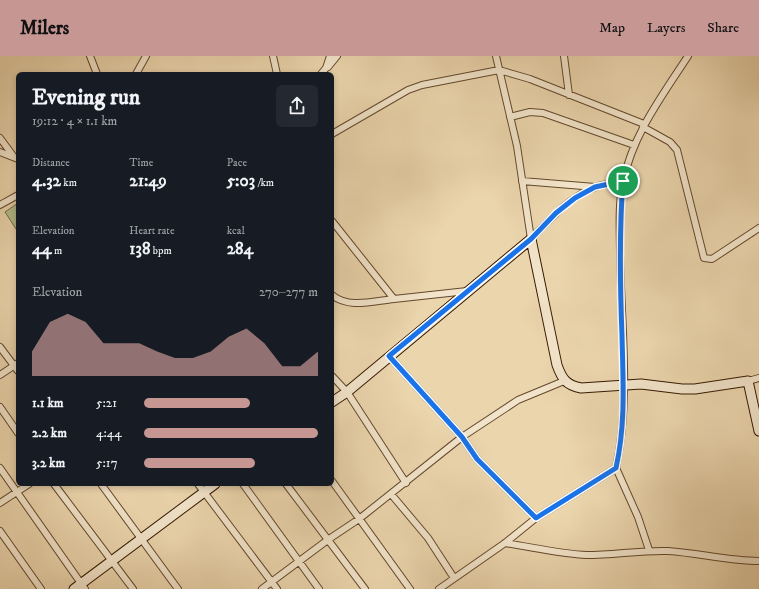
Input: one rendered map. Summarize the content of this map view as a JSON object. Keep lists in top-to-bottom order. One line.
{"page":{"header":"Milers","nav":["Map","Layers","Share"],"heading":["Evening run","19:12 · 4 × 1.1 km"],"stats":[["Distance","4.32 km"],["Time","21:49"],["Pace","5:03 /km"],["Elevation","44 m"],["Heart rate","138 bpm"],["kcal","284"]],"chart":["Elevation","270–277 m"],"list":[{"name":"1.1 km","note":"5:21"},{"name":"2.2 km","note":"4:44"},{"name":"3.2 km","note":"5:17"}]}}
